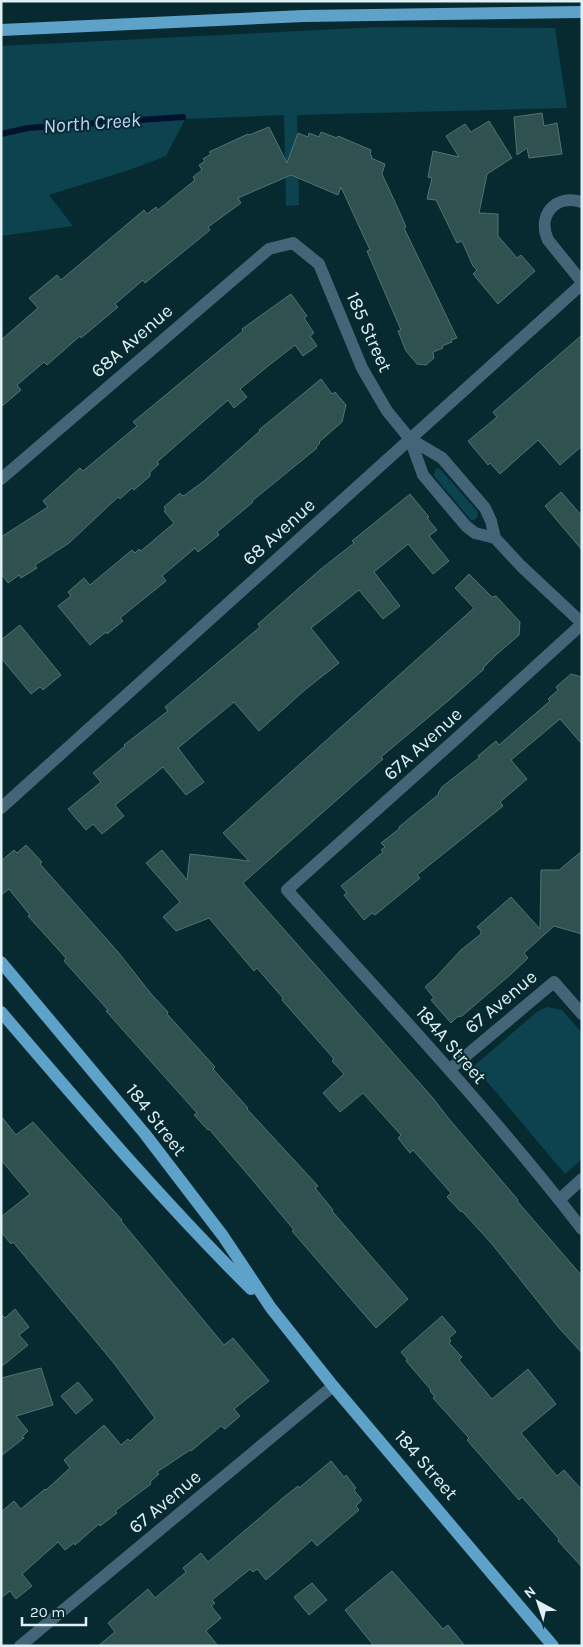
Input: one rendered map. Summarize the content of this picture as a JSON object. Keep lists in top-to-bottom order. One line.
{"streets":{"main road":["184 Street"],"street":["185 Street","68A Avenue","68 Avenue","67A Avenue","67 Avenue","184A Street"]},"crossings":[["185 Street","68A Avenue"],["185 Street","68 Avenue"],["67A Avenue","184A Street"],["67 Avenue","184A Street"],["67 Avenue","184 Street"]],"water":["North Creek"],"scale_bar":"20 m","north":"top left"}
